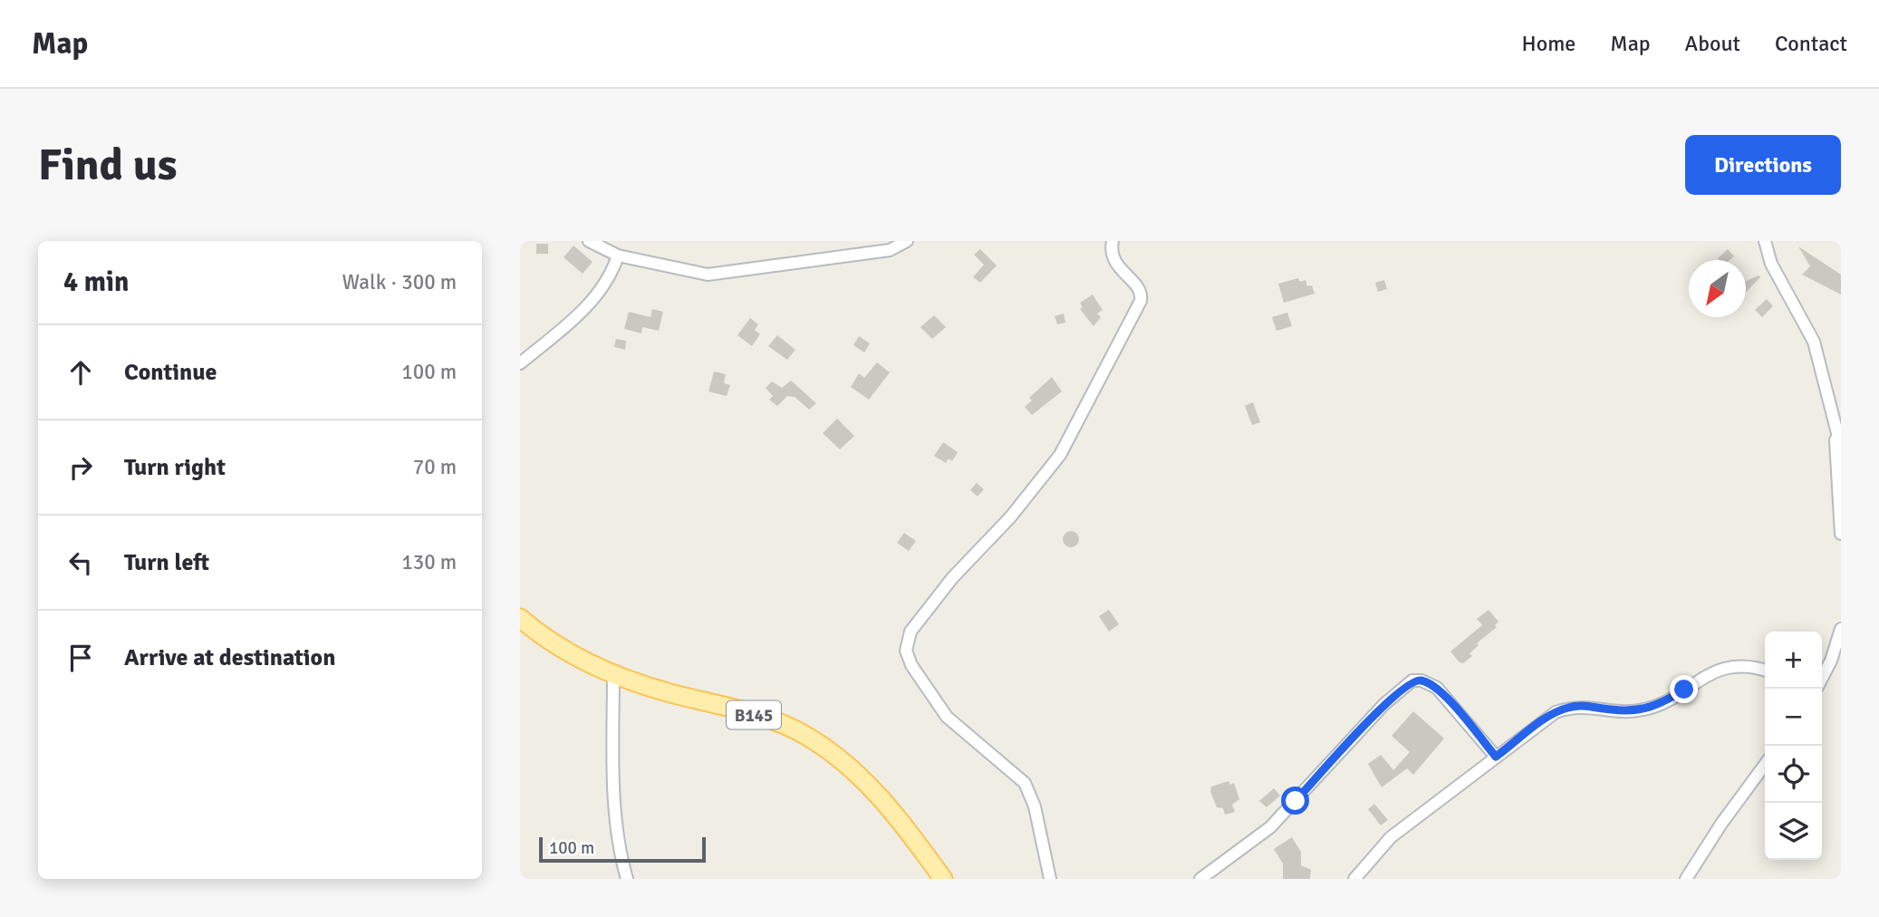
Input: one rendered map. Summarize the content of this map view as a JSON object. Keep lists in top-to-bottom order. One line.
{"streets":{"main road":["B145"]},"scale_bar":"100 m","north":"bottom left","page":{"header":"Map","nav":["Home","Map","About","Contact"],"buttons":"Directions","title":"Find us","heading":["4 min","Walk · 300 m"],"list":[["Continue","100 m"],["Turn right","70 m"],["Turn left","130 m"],"Arrive at destination"],"map_buttons":["+","−"],"scale":"100 m"}}
